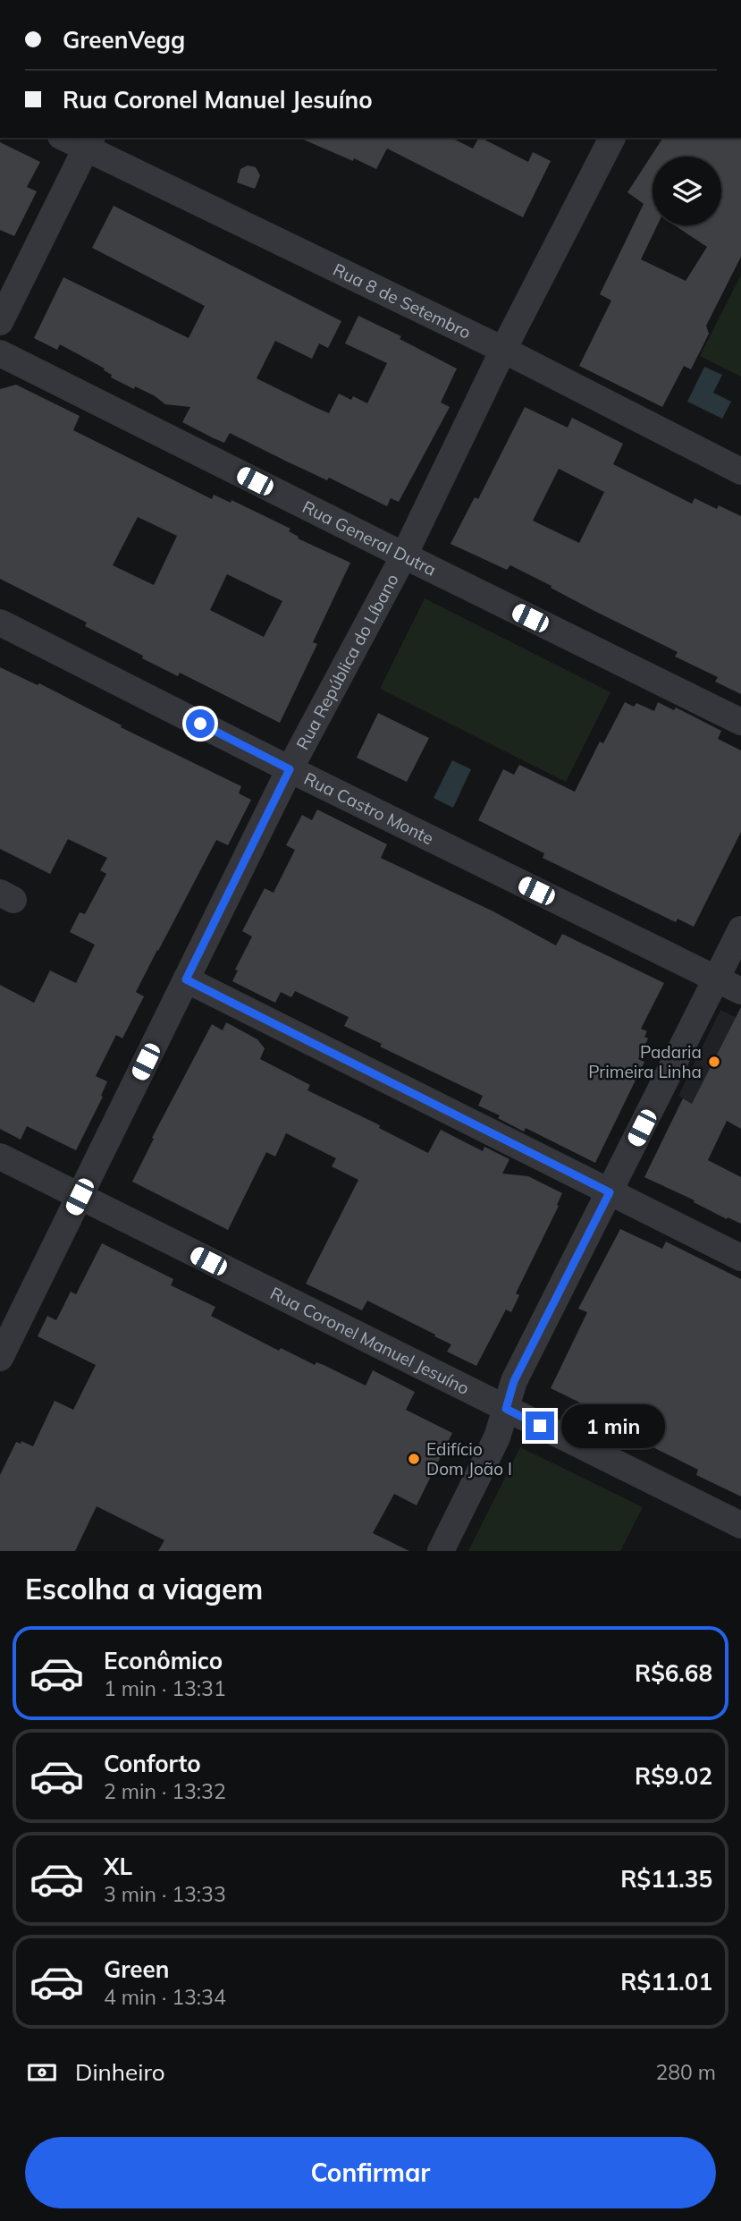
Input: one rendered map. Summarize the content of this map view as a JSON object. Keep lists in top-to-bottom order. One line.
{"streets":{"street":["Rua 8 de Setembro","Rua General Dutra","Rua República do Líbano","Rua Castro Monte","Rua Coronel Manuel Jesuíno"]},"crossings":[["Rua 8 de Setembro","Rua República do Líbano"],["Rua General Dutra","Rua República do Líbano"],["Rua República do Líbano","Rua Castro Monte"],["Rua República do Líbano","Rua Coronel Manuel Jesuíno"]],"places":["Padaria Primeira Linha","Edifício Dom João I"],"page":{"banner":["GreenVegg","Rua Coronel Manuel Jesuíno"],"bubble":"1 min","heading":"Escolha a viagem","list":[{"name":"Econômico","note":"1 min · 13:31","value":"R$6.68"},{"name":"Conforto","note":"2 min · 13:32","value":"R$9.02"},{"name":"XL","note":"3 min · 13:33","value":"R$11.35"},{"name":"Green","note":"4 min · 13:34","value":"R$11.01"}],"pay":["Dinheiro","280 m"],"buttons":"Confirmar"}}
